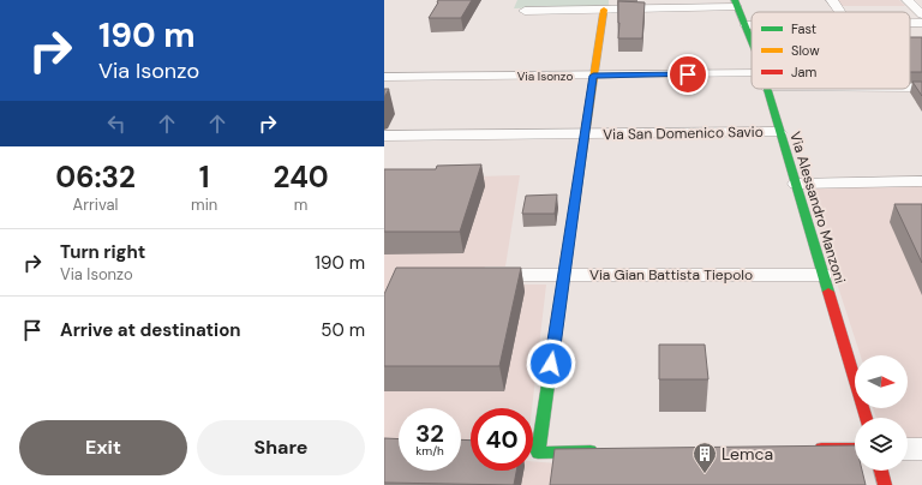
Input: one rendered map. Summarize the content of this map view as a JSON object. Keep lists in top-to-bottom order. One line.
{"streets":{"street":["Via Isonzo","Via San Domenico Savio","Via Alessandro Manzoni","Via Gian Battista Tiepolo"]},"crossings":[["Via San Domenico Savio","Via Alessandro Manzoni"],["Via Alessandro Manzoni","Via Gian Battista Tiepolo"]],"places":{"building":["Lemca"]},"legend":["Fast","Slow","Jam"],"north":"right","page":{"turn":["190 m","Via Isonzo"],"eta":["06:32","Arrival","1","min","240","m"],"list":[{"name":"Turn right","note":"Via Isonzo","value":"190 m"},{"name":"Arrive at destination","value":"50 m"}],"speed":"32 km/h","limit":"40","buttons":["Exit","Share"]}}
